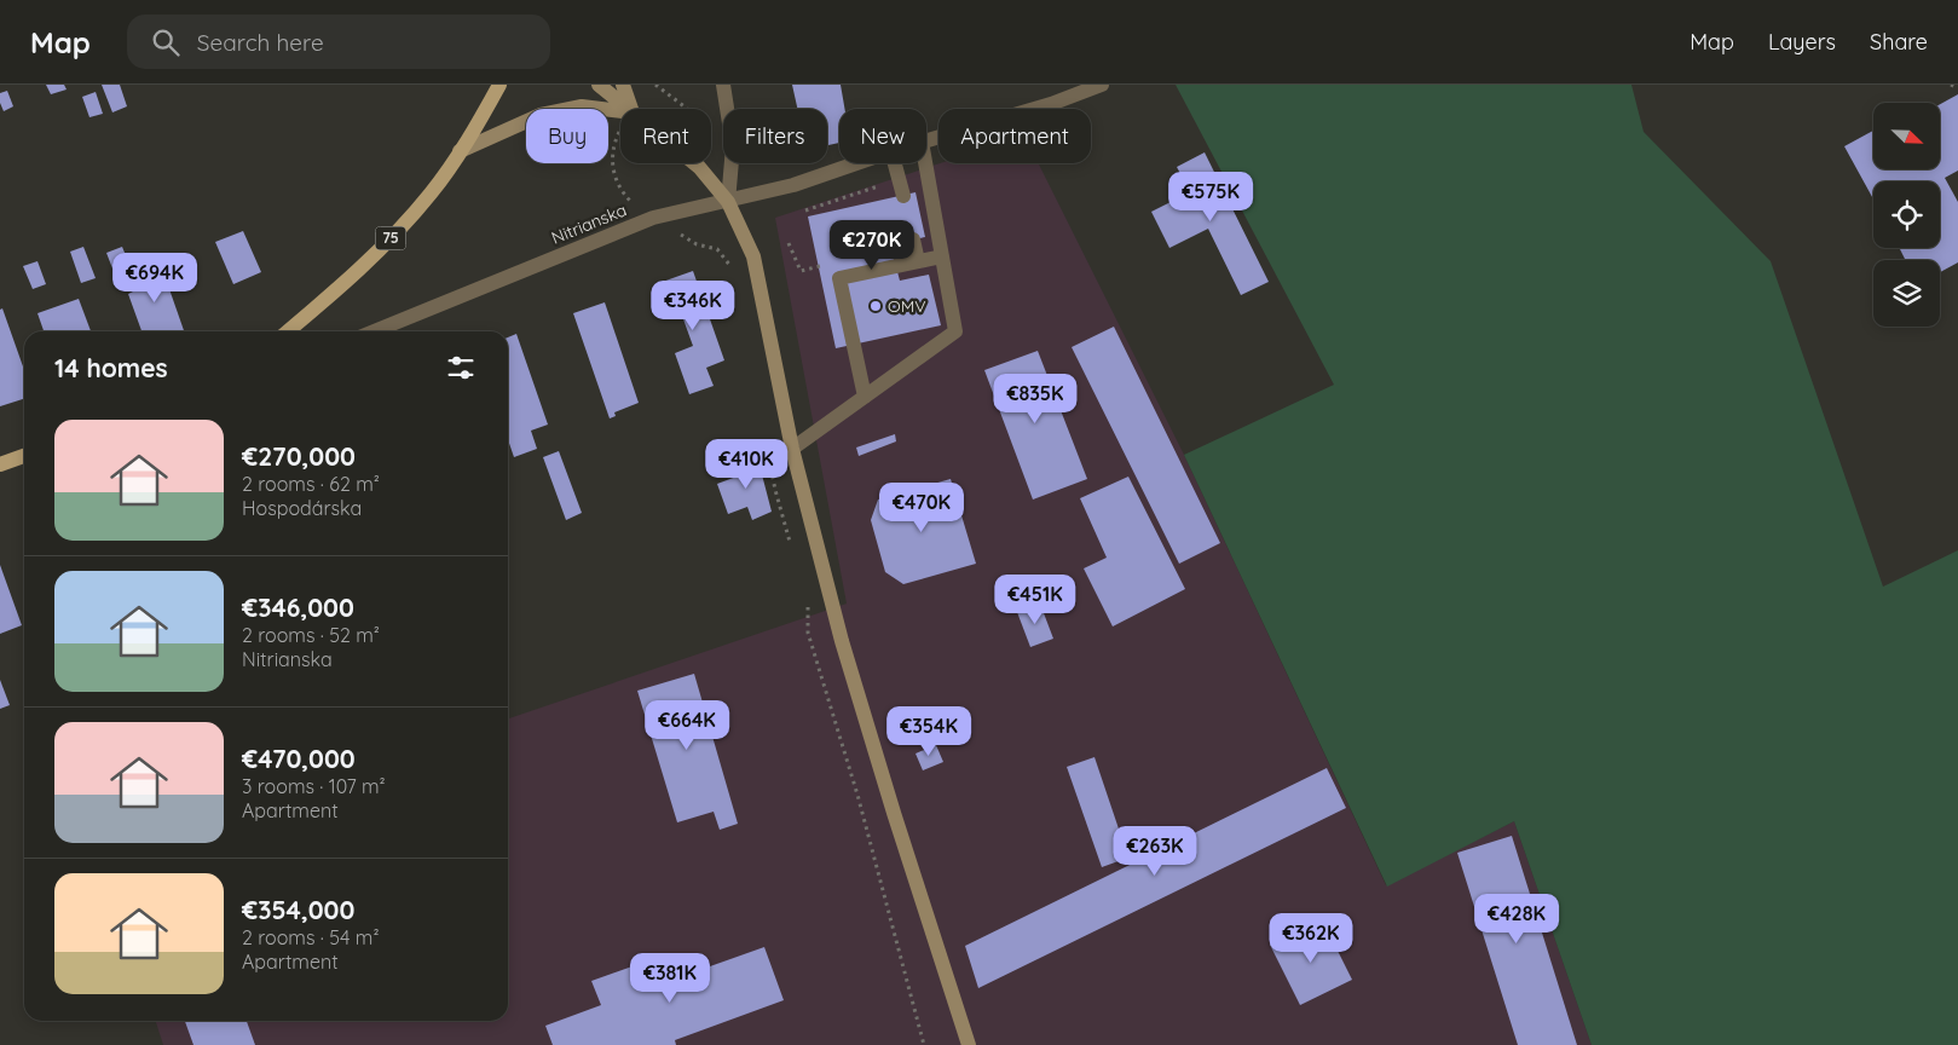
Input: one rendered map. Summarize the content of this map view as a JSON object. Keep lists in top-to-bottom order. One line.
{"streets":{"main road":["75"],"street":["Nitrianska"]},"places":["OMV"],"north":"bottom right","page":{"header":"Map","search":"Search here","nav":["Map","Layers","Share"],"chip":["Buy","Rent","Filters","New","Apartment"],"price":["€575K","€270K","€694K","€346K","€835K","€410K","€470K","€451K","€664K","€354K","€263K","€428K","€362K","€381K"],"heading":"14 homes","list":[{"name":"€270,000","note":"2 rooms · 62 m² · Hospodárska"},{"name":"€346,000","note":"2 rooms · 52 m² · Nitrianska"},{"name":"€470,000","note":"3 rooms · 107 m² · Apartment"},{"name":"€354,000","note":"2 rooms · 54 m² · Apartment"}]}}
